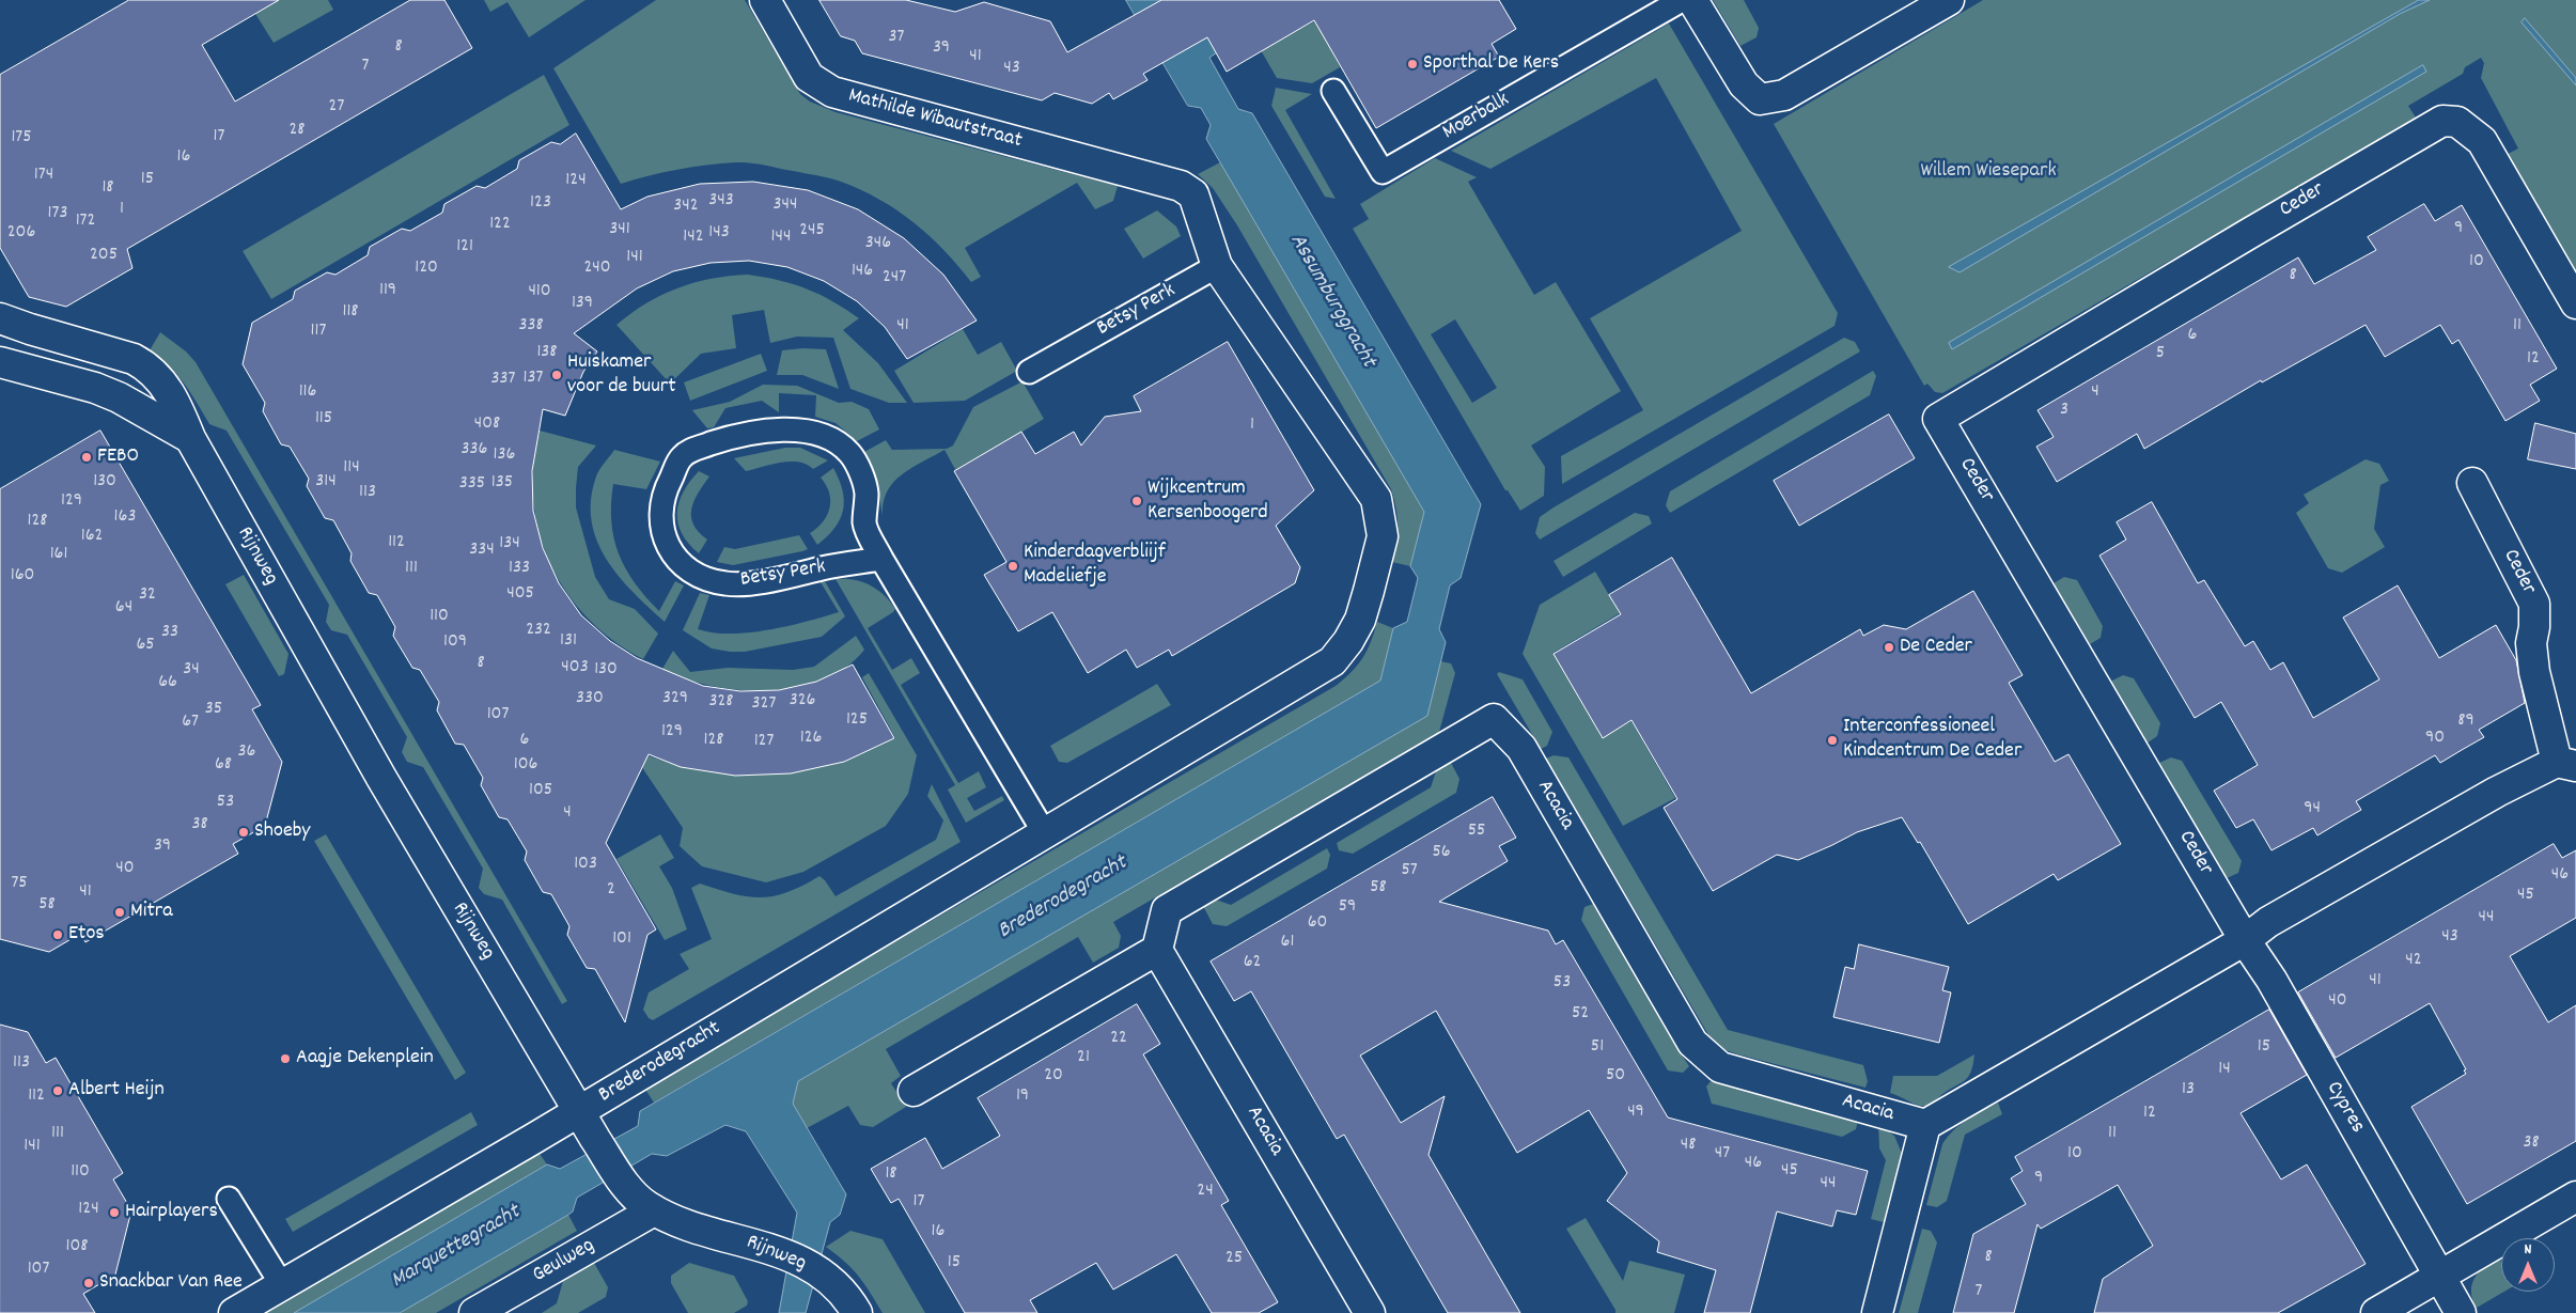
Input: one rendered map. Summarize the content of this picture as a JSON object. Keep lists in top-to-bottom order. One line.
{"streets":{"street":["Mathilde Wibautstraat","Ceder","Rijnweg","Acacia","Brederodegracht","Cypres","Geulweg"],"lane":["Moerbalk","Betsy Perk"]},"crossings":[["Mathilde Wibautstraat","Betsy Perk"],["Mathilde Wibautstraat","Brederodegracht"],["Ceder","Cypres"],["Betsy Perk","Brederodegracht"],["Rijnweg","Brederodegracht"],["Rijnweg","Geulweg"]],"water":["Assumburggracht","Brederodegracht","Marquettegracht"],"parks":["Willem Wiesepark"],"places":["Sporthal De Kers","Huiskamer voor de buurt","FEBO","Wijkcentrum Kersenboogerd","Kinderdagverbliijf Madeliefje","De Ceder","Interconfessioneel Kindcentrum De Ceder","Shoeby","Mitra","Etos","Aagje Dekenplein","Albert Heijn","Hairplayers","Snackbar Van Ree"],"house_numbers":["37","8","39","41","7","43","27","28","17","175","16","174","15","124","18","343","123","344","342","1","173","172","122","9","341","245","206","143","142","144","346","121","205","141","10","120","240","146","8","247","119","410","139","118","338","41","11","117","6","138","5","12","137","337","116","4","3","115","408","1","336","136","114","130","314","135","335","113","129","163","128","162","112","134","334","161","111","133","160","405","32","64","110","232","33","131","109","65","8","403","34","130","66","330","329","326","328","327","35","107","125","89","67","129","126","90","6","128","127","36","68","106","105","53","94","4","38","55","39","56","103","40","57","46","75","58","2","41","45","58","59","44","60","43","101","61","42","62","41","53","40","52","22","51","15","21","113","14","20","50","13","112","19","49","12","111","11","38","48","141","47","10","46","45","110","18","9","44","24","17","124","16","108","8","25","15","107","7"],"north":"top"}
